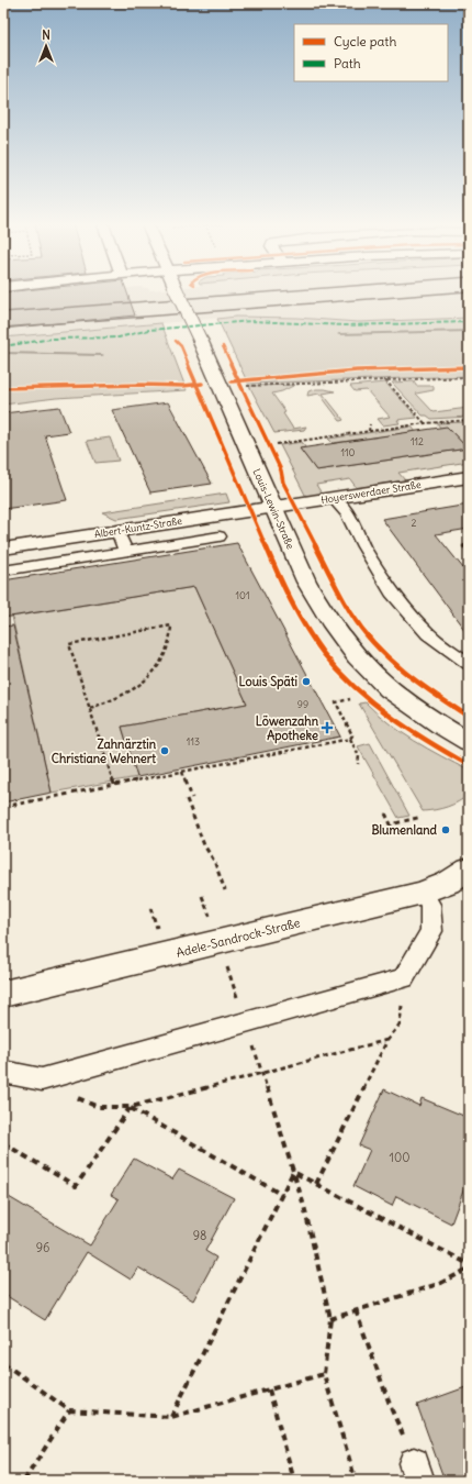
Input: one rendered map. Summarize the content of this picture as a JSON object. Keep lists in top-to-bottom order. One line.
{"streets":{"street":["Hoyerswerdaer Straße","Louis-Lewin-Straße","Albert-Kuntz-Straße","Adele-Sandrock-Straße"]},"crossings":[["Hoyerswerdaer Straße","Louis-Lewin-Straße"],["Hoyerswerdaer Straße","Albert-Kuntz-Straße"],["Louis-Lewin-Straße","Albert-Kuntz-Straße"]],"places":{"other":["Louis Späti","Zahnärztin Christiane Wehnert","Blumenland"],"health":["Löwenzahn Apotheke"]},"house_numbers":["112","110","2","101","99","113","100","98","96"],"legend":["Cycle path","Path"],"north":"top"}
